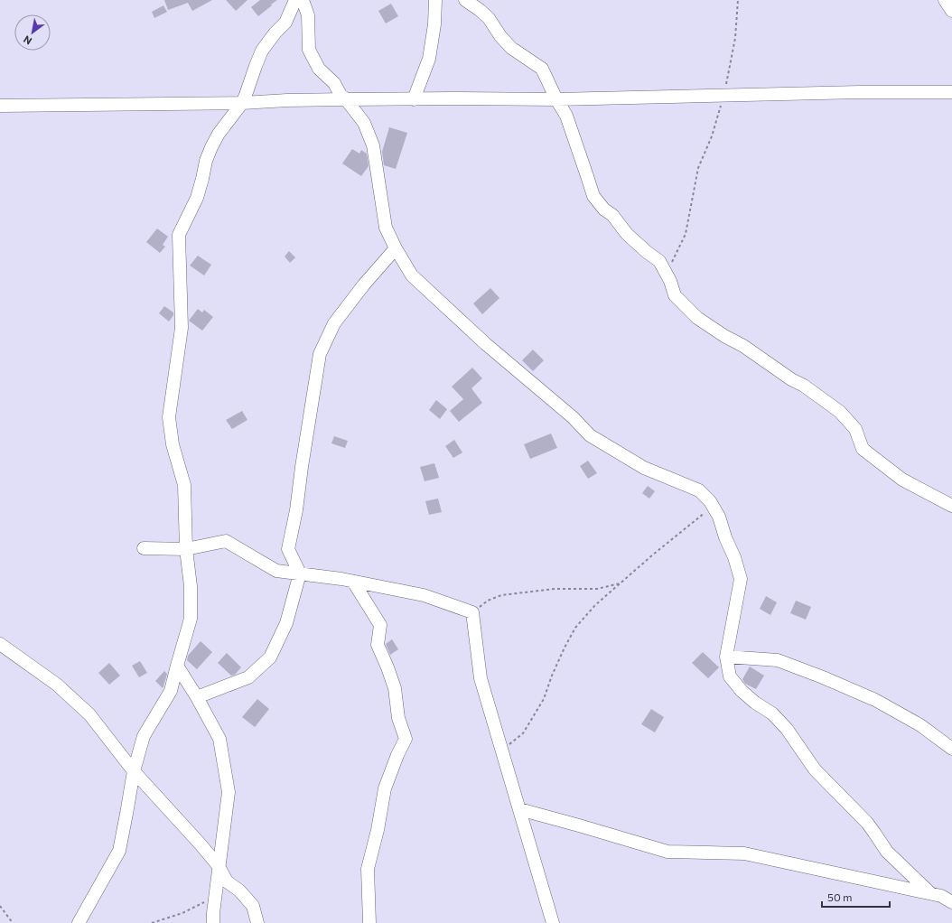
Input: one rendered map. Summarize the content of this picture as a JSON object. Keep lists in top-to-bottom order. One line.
{"scale_bar":"50 m","north":"bottom left"}
